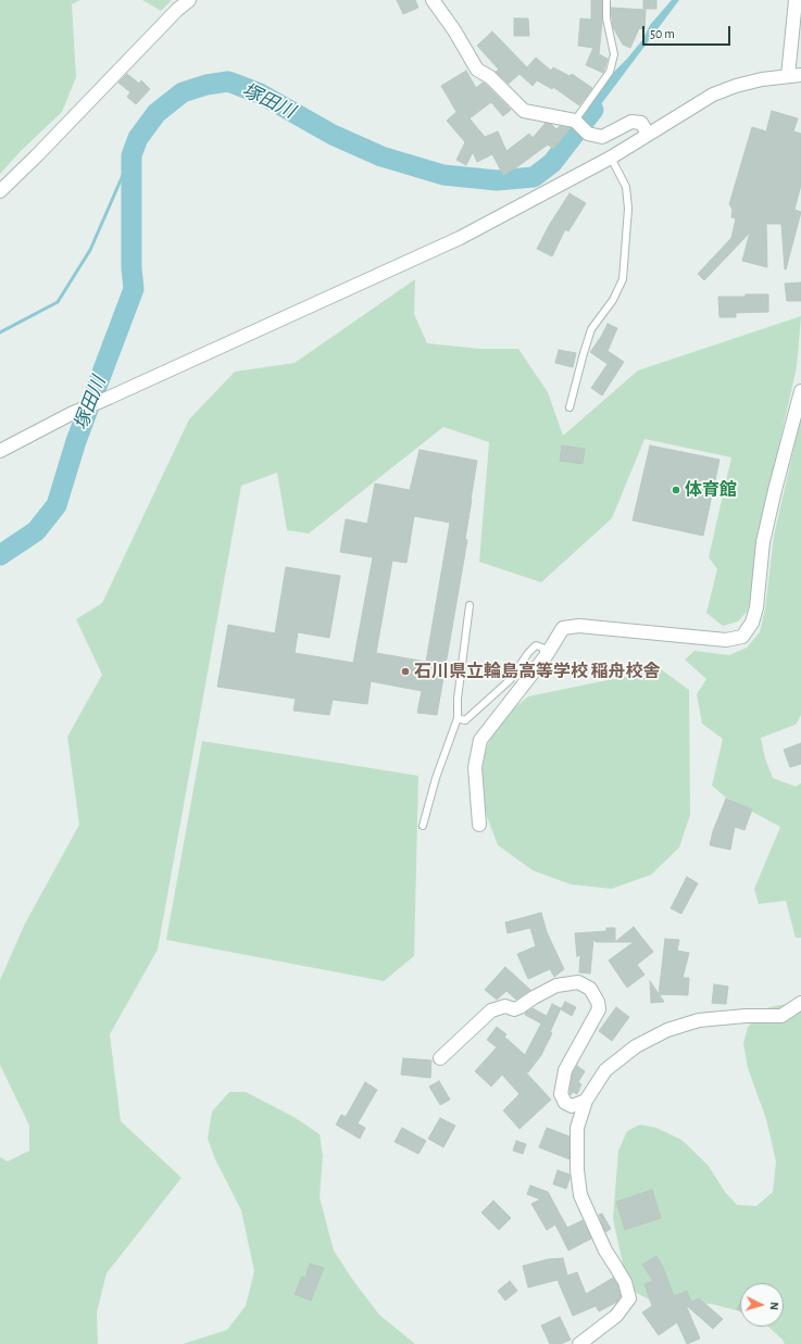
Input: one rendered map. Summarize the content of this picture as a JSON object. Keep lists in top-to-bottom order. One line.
{"water":["塚田川"],"places":["体育館","石川県立輪島高等学校 稲舟校舎"],"scale_bar":"50 m","north":"right"}
